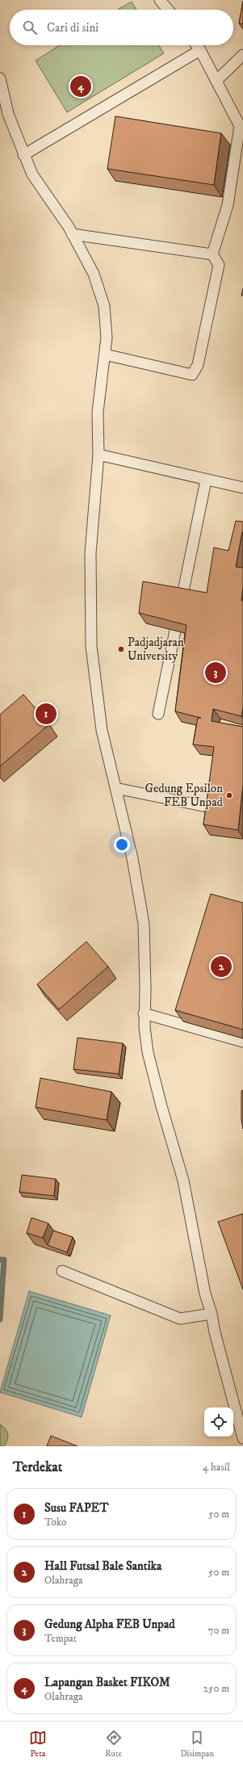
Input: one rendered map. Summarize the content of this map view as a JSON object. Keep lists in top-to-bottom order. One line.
{"places":["Padjadjaran University","Gedung Epsilon FEB Unpad"],"page":{"search":"Cari di sini","pins":["4","3","1","2"],"heading":["Terdekat","4 hasil"],"list":[{"mark":"1","name":"Susu FAPET","note":"Toko","value":"50 m"},{"mark":"2","name":"Hall Futsal Bale Santika","note":"Olahraga","value":"50 m"},{"mark":"3","name":"Gedung Alpha FEB Unpad","note":"Tempat","value":"70 m"},{"mark":"4","name":"Lapangan Basket FIKOM","note":"Olahraga","value":"250 m"}],"nav":["Peta","Rute","Disimpan"]}}
